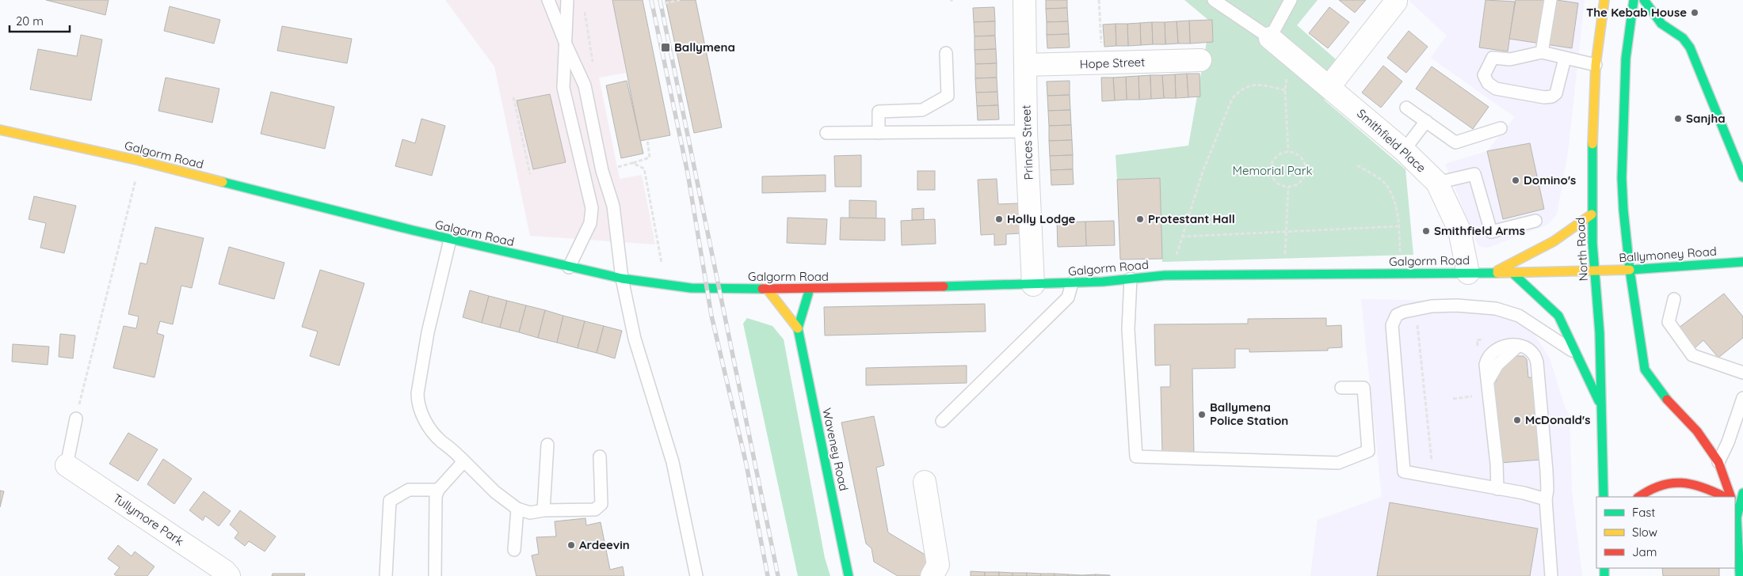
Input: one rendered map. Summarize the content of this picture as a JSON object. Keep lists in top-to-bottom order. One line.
{"streets":{"main road":["Galgorm Road","North Road","Ballymoney Road","Waveney Road"],"street":["Hope Street","Smithfield Place","Princes Street","Tullymore Park"]},"crossings":[["Hope Street","Princes Street"],["Smithfield Place","Galgorm Road"],["Princes Street","Galgorm Road"],["Galgorm Road","North Road"],["Galgorm Road","Ballymoney Road"],["Galgorm Road","Waveney Road"],["North Road","Ballymoney Road"]],"parks":["Memorial Park"],"places":{"other":["The Kebab House","Sanjha","Domino's","Holly Lodge","Protestant Hall","Smithfield Arms","Ballymena Police Station","McDonald's","Ardeevin"],"transit":["Ballymena"]},"legend":["Fast","Slow","Jam"],"scale_bar":"20 m"}
